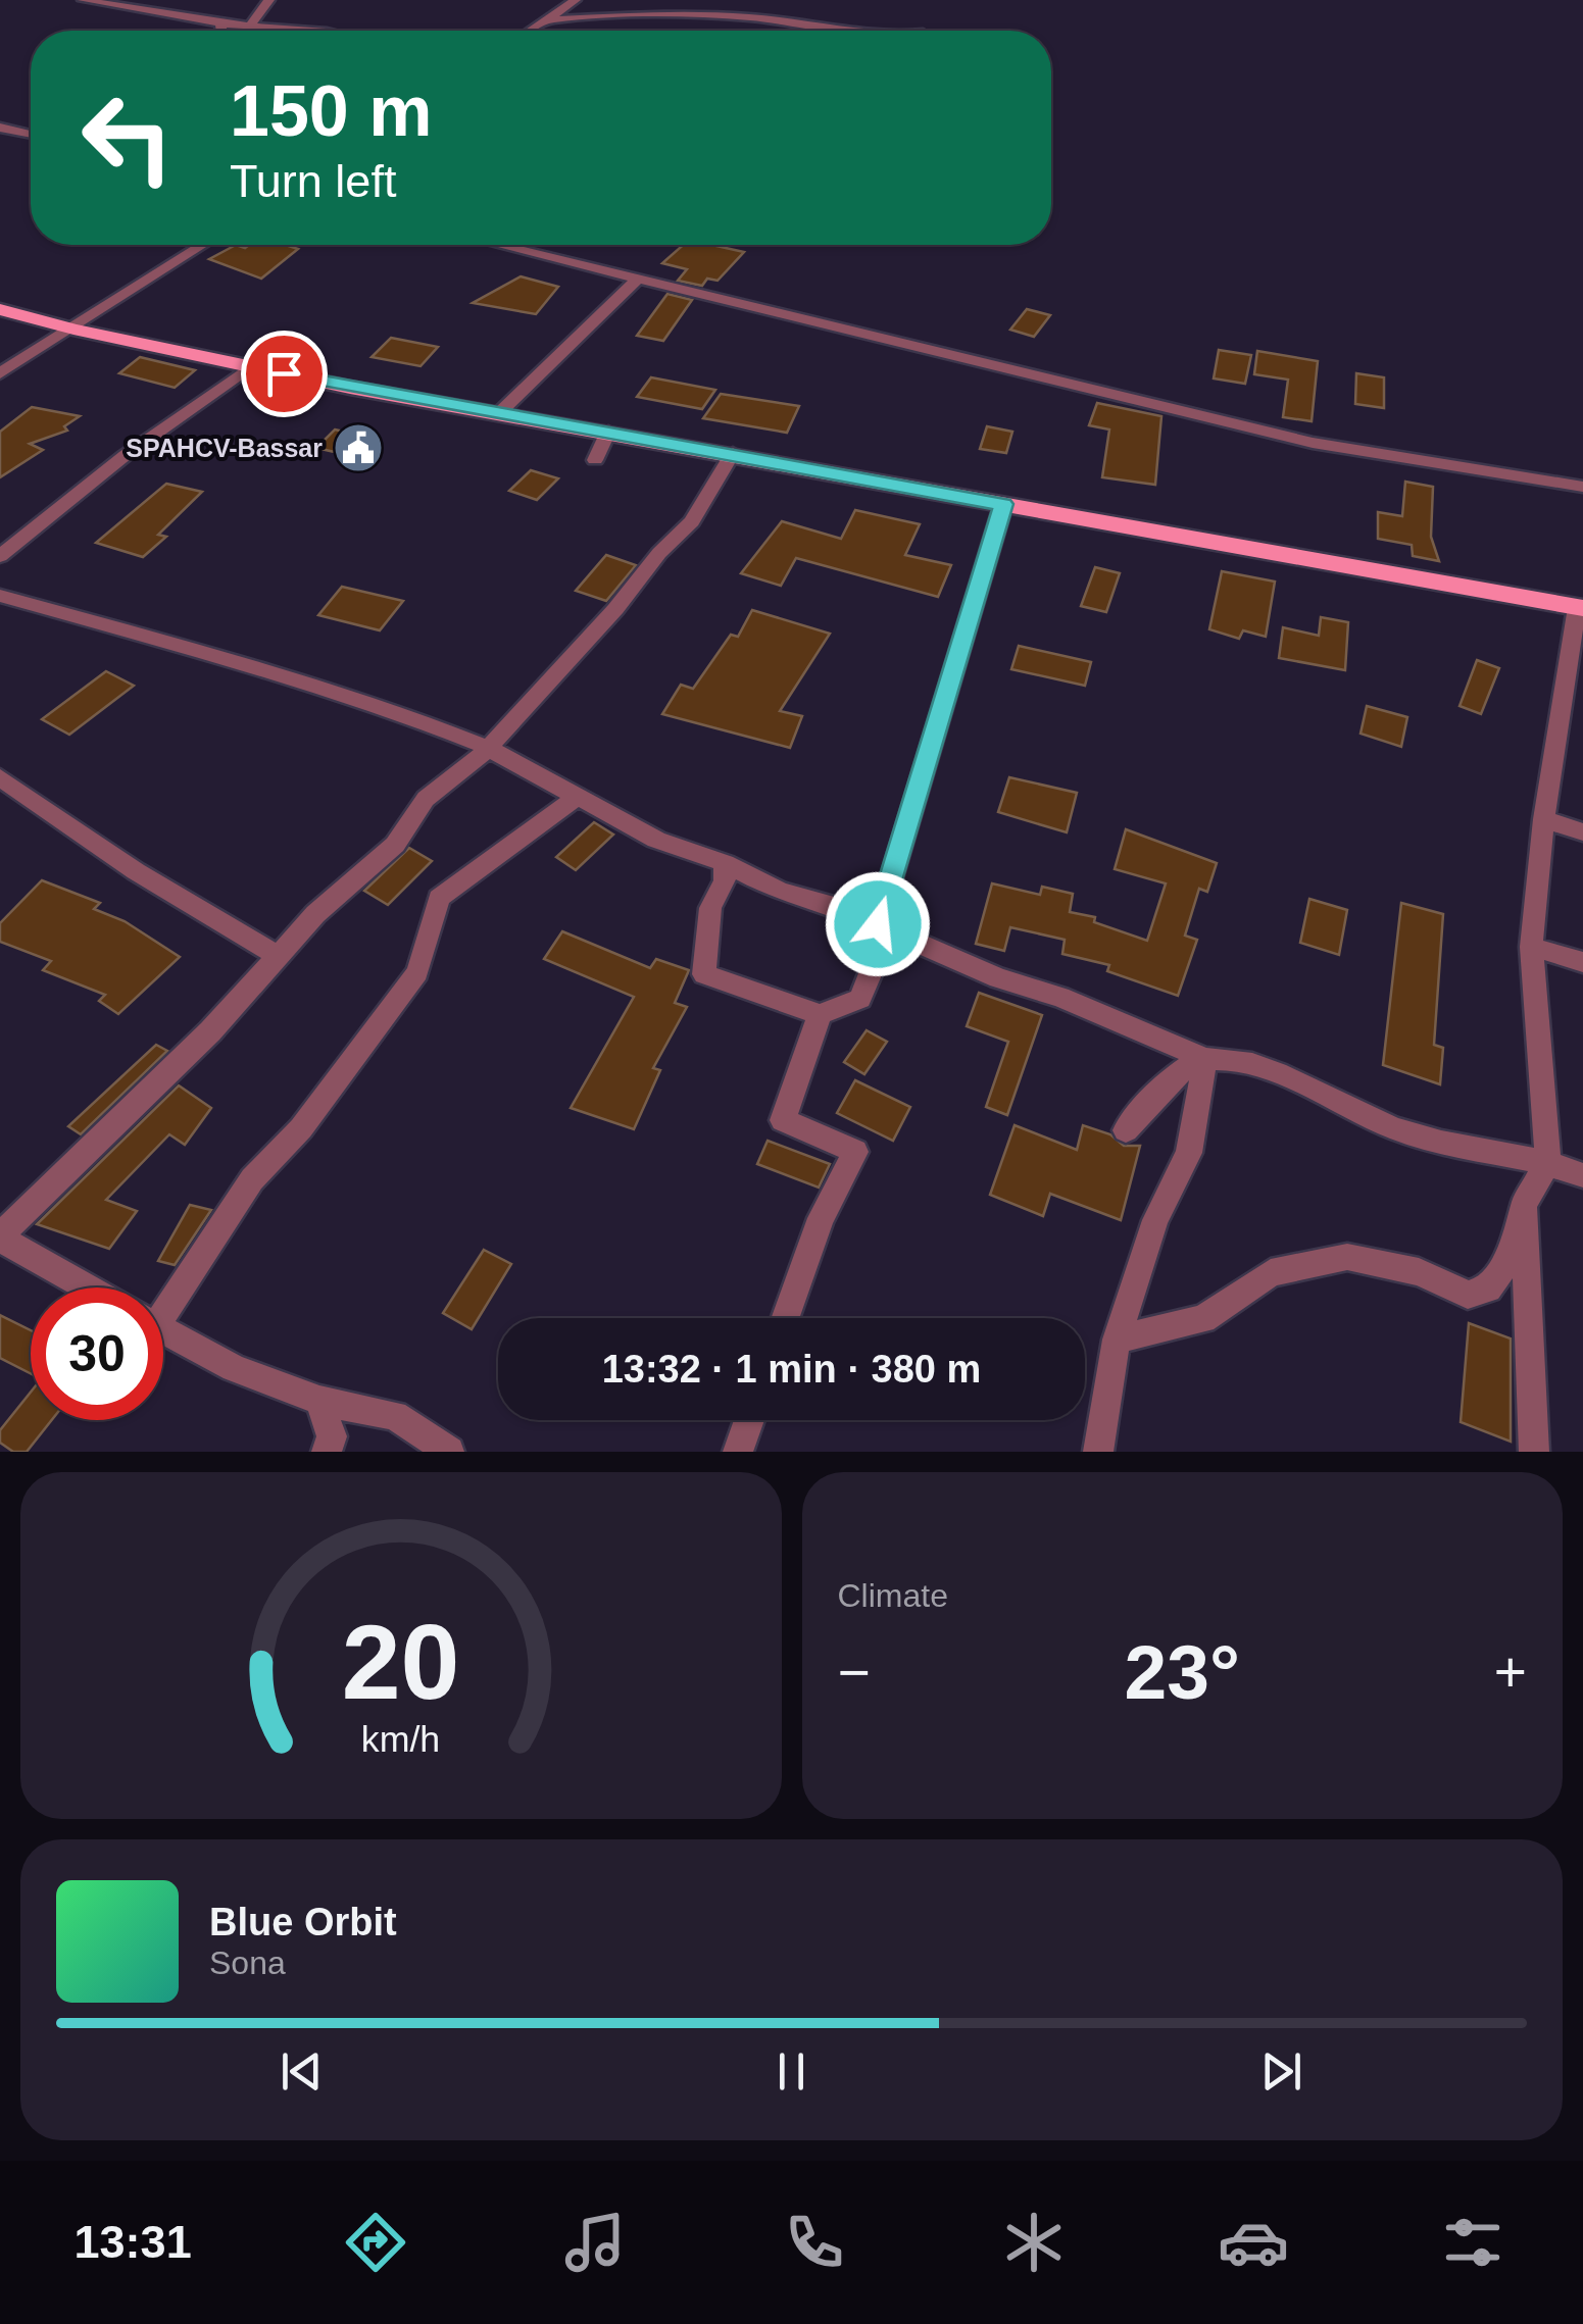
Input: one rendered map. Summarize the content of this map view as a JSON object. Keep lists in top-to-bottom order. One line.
{"places":{"public building":["SPAHCV-Bassar"]},"page":{"turn":["150 m","Turn left"],"limit":"30","trip":"13:32 · 1 min · 380 m","tile":"Climate","heat":["−","23°","+"],"song":["Blue Orbit","Sona"],"tabs":"13:31","gauge":["20","km/h"]}}
